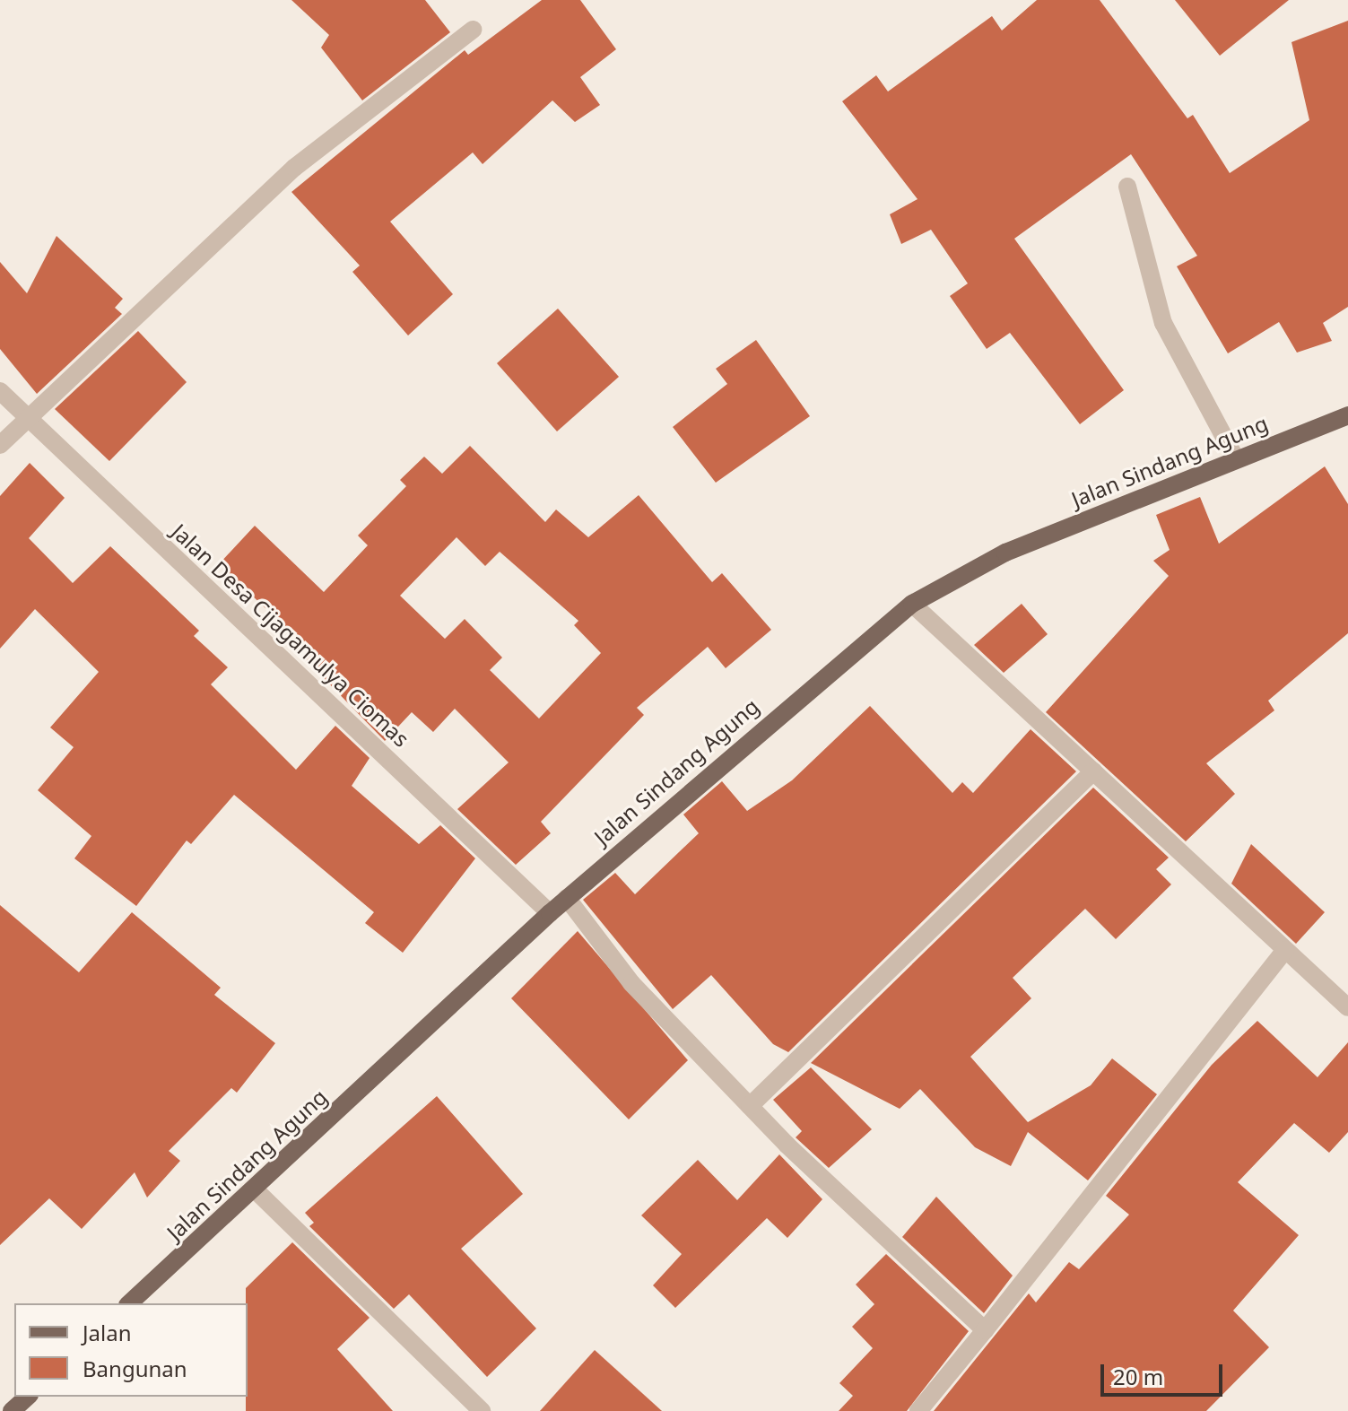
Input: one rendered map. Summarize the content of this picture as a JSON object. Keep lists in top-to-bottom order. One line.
{"streets":{"main road":["Jalan Sindang Agung"],"street":["Jalan Desa Cijagamulya Ciomas"]},"crossings":[["Jalan Sindang Agung","Jalan Desa Cijagamulya Ciomas"]],"legend":["Jalan","Bangunan"],"scale_bar":"20 m"}
